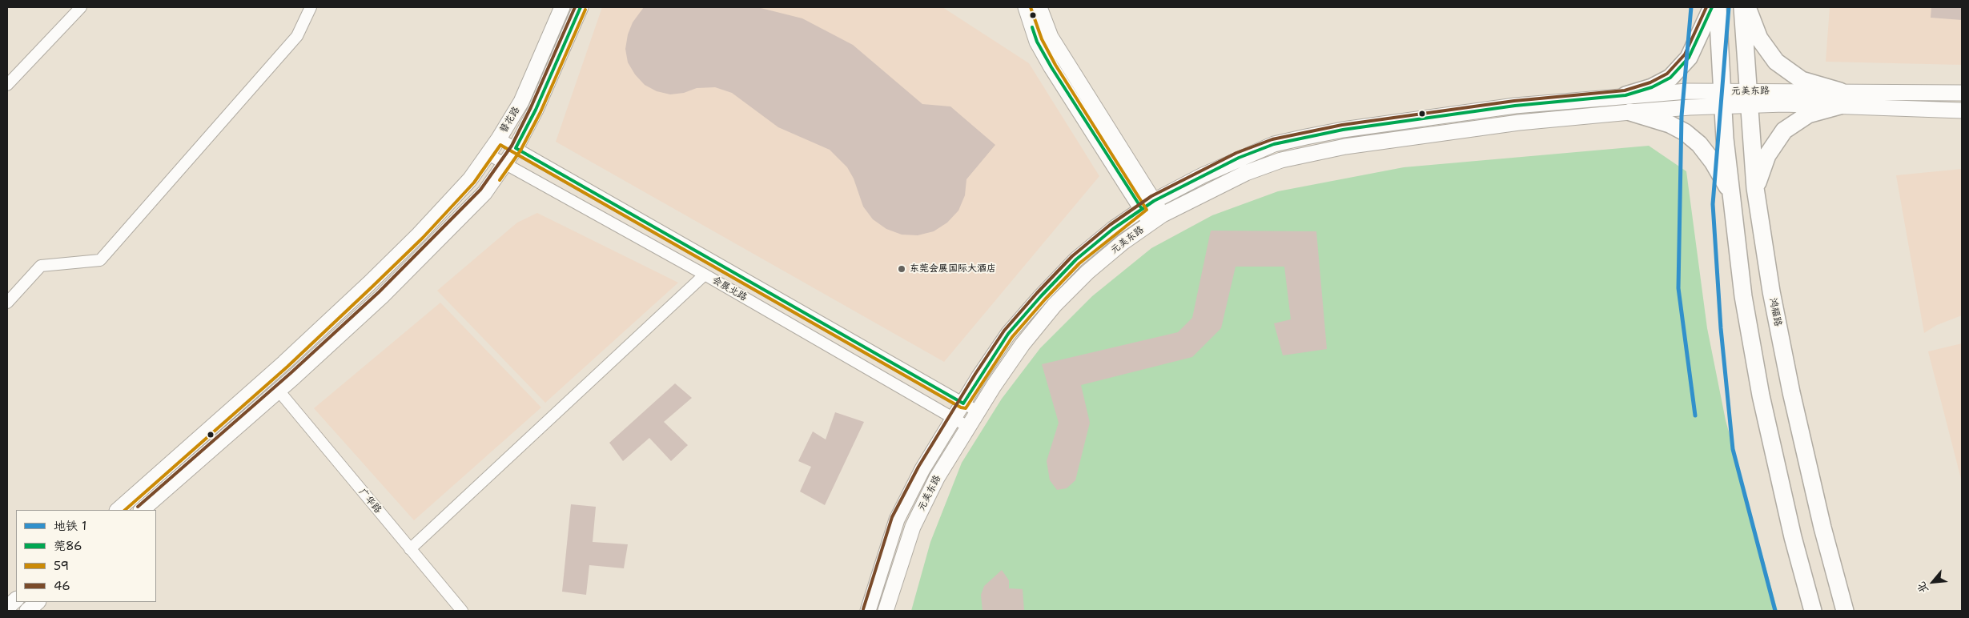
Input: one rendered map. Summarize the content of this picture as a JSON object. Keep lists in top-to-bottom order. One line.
{"streets":{"main road":["鸿福路"],"street":["元美东路","簪花路","会展北路","广华路"]},"crossings":[["元美东路","会展北路"],["元美东路","鸿福路"],["簪花路","会展北路"],["簪花路","广华路"]],"places":["东莞会展国际大酒店"],"lines":["metro line 1","transit line 莞86","transit line 59","transit line 46"],"legend":["地铁 1","莞86","59","46"],"north":"bottom left"}
